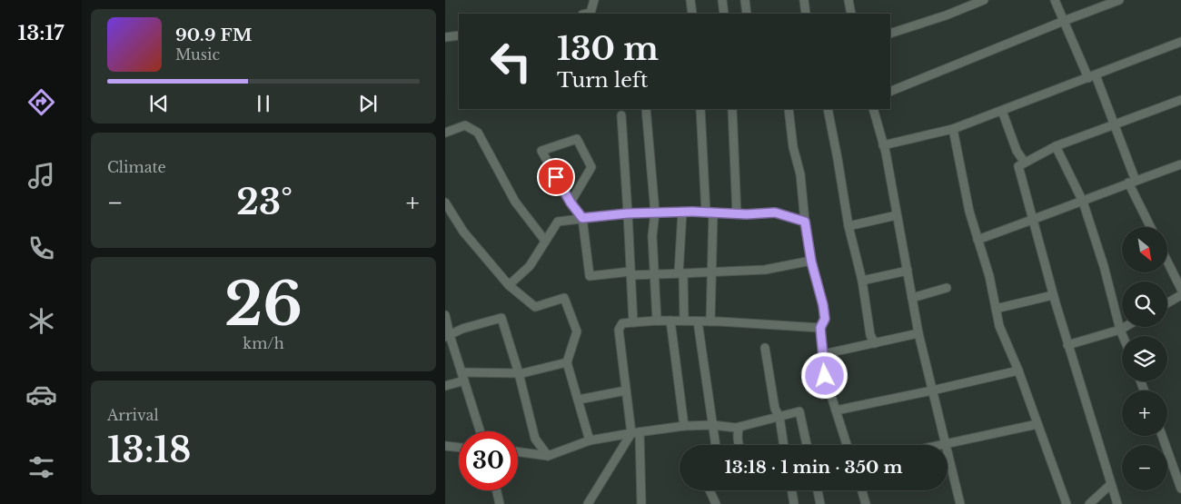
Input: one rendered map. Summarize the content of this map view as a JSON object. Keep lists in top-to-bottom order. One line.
{"north":"bottom right","page":{"tabs":"13:17","turn":["130 m","Turn left"],"song":["90.9 FM","Music"],"tile":["Climate",["26","km/h"],["Arrival","13:18"]],"heat":["−","23°","+"],"map_buttons":["+","−"],"limit":"30","trip":"13:18 · 1 min · 350 m"}}
